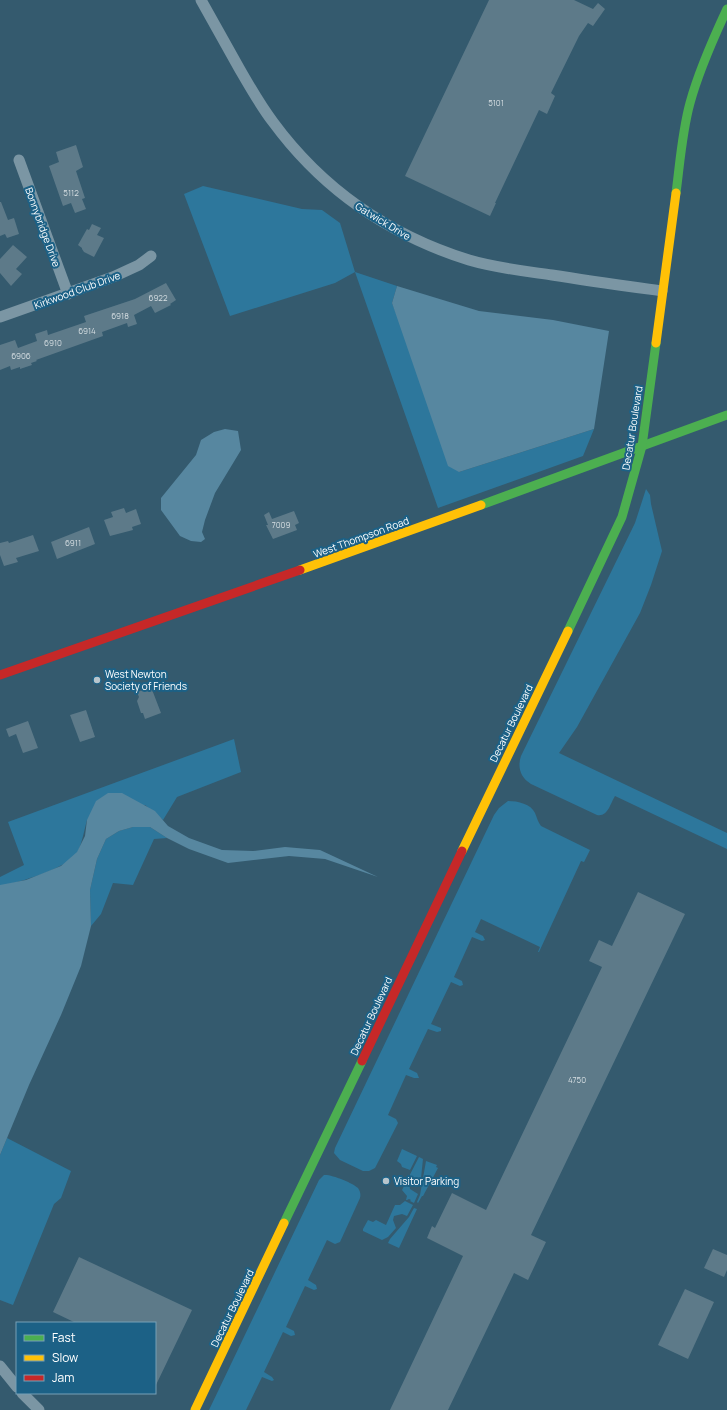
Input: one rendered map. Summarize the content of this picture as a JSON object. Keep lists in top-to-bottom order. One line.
{"streets":{"street":["Gatwick Drive","Bonnybridge Drive","Kirkwood Club Drive","Decatur Boulevard","West Thompson Road"]},"crossings":[["Gatwick Drive","Decatur Boulevard"],["Bonnybridge Drive","Kirkwood Club Drive"],["Decatur Boulevard","West Thompson Road"]],"places":["West Newton Society of Friends","Visitor Parking"],"house_numbers":["5101","5112","6922","6918","6914","6910","6906","7009","6911","4750"],"legend":["Fast","Slow","Jam"]}
